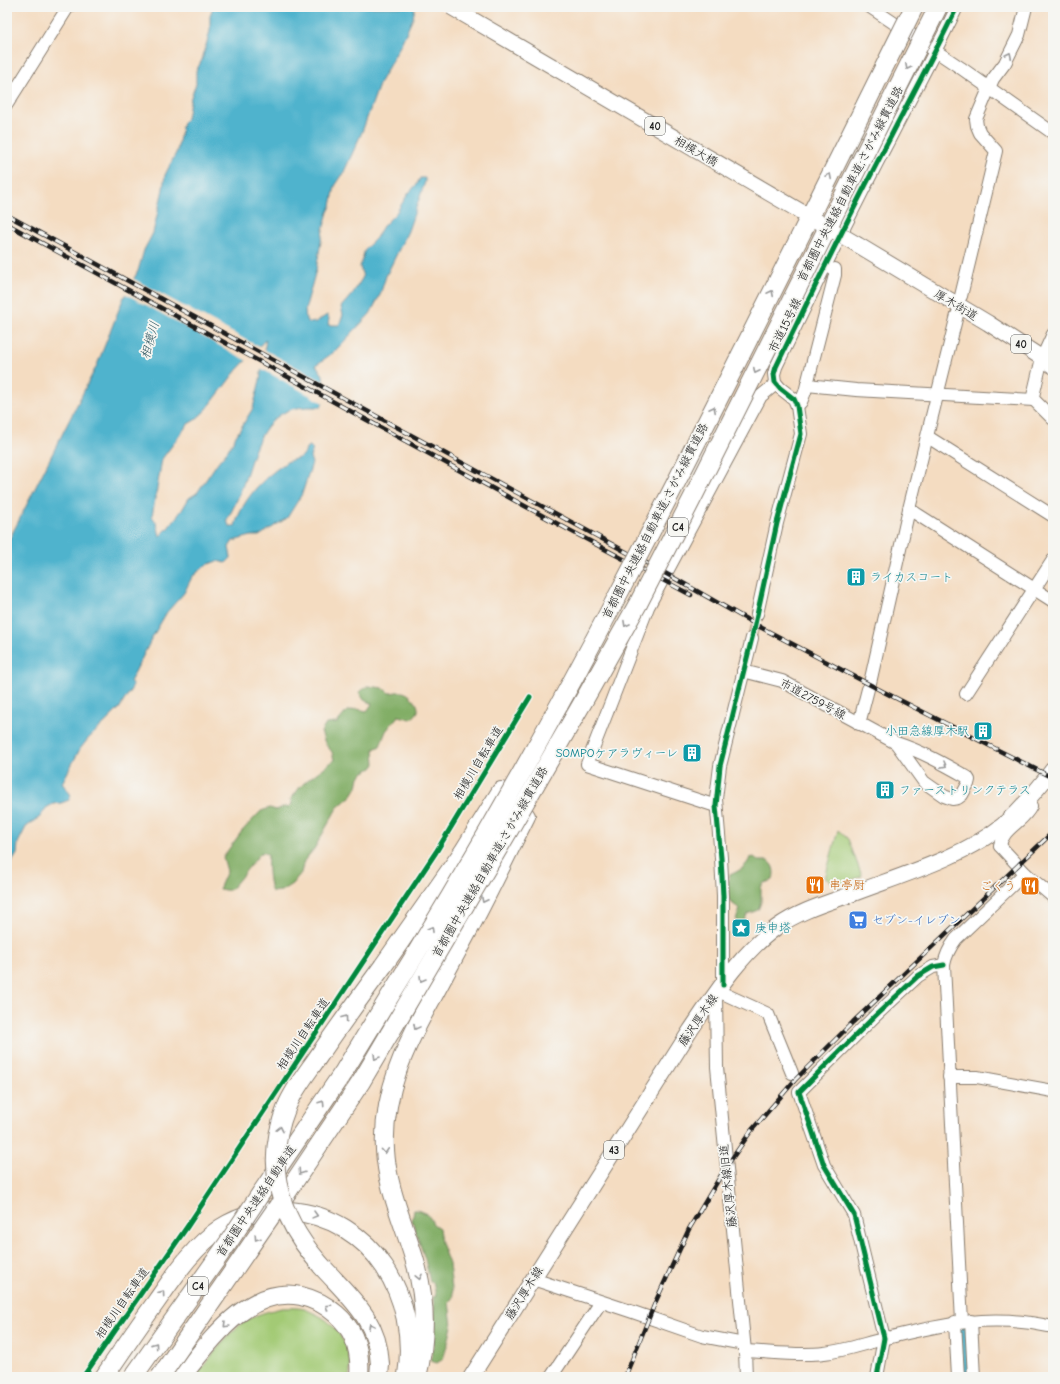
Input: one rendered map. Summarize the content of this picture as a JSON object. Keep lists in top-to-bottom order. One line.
{"streets":{"highway":["首都圏中央連絡自動車道;さがみ縦貫道路","C4","首都圏中央連絡自動車道"],"main road":["40","相模大橋","厚木街道","藤沢厚木線","43"],"street":["市道15号線","市道2759号線","藤沢厚木線旧道"],"cycle path":["相模川自転車道"]},"crossings":[["相模大橋","厚木街道"],["首都圏中央連絡自動車道;さがみ縦貫道路","首都圏中央連絡自動車道"],["市道2759号線","藤沢厚木線旧道"],["藤沢厚木線","藤沢厚木線旧道"]],"water":["相模川"],"places":{"building":["ライカスコート","小田急線厚木駅","SOMPOケアラヴィーレ","ファーストリンクテラス"],"restaurant":["串亭厨","ごくう"],"supermarket":["セブン-イレブン"],"place":["庚申塔"]}}
